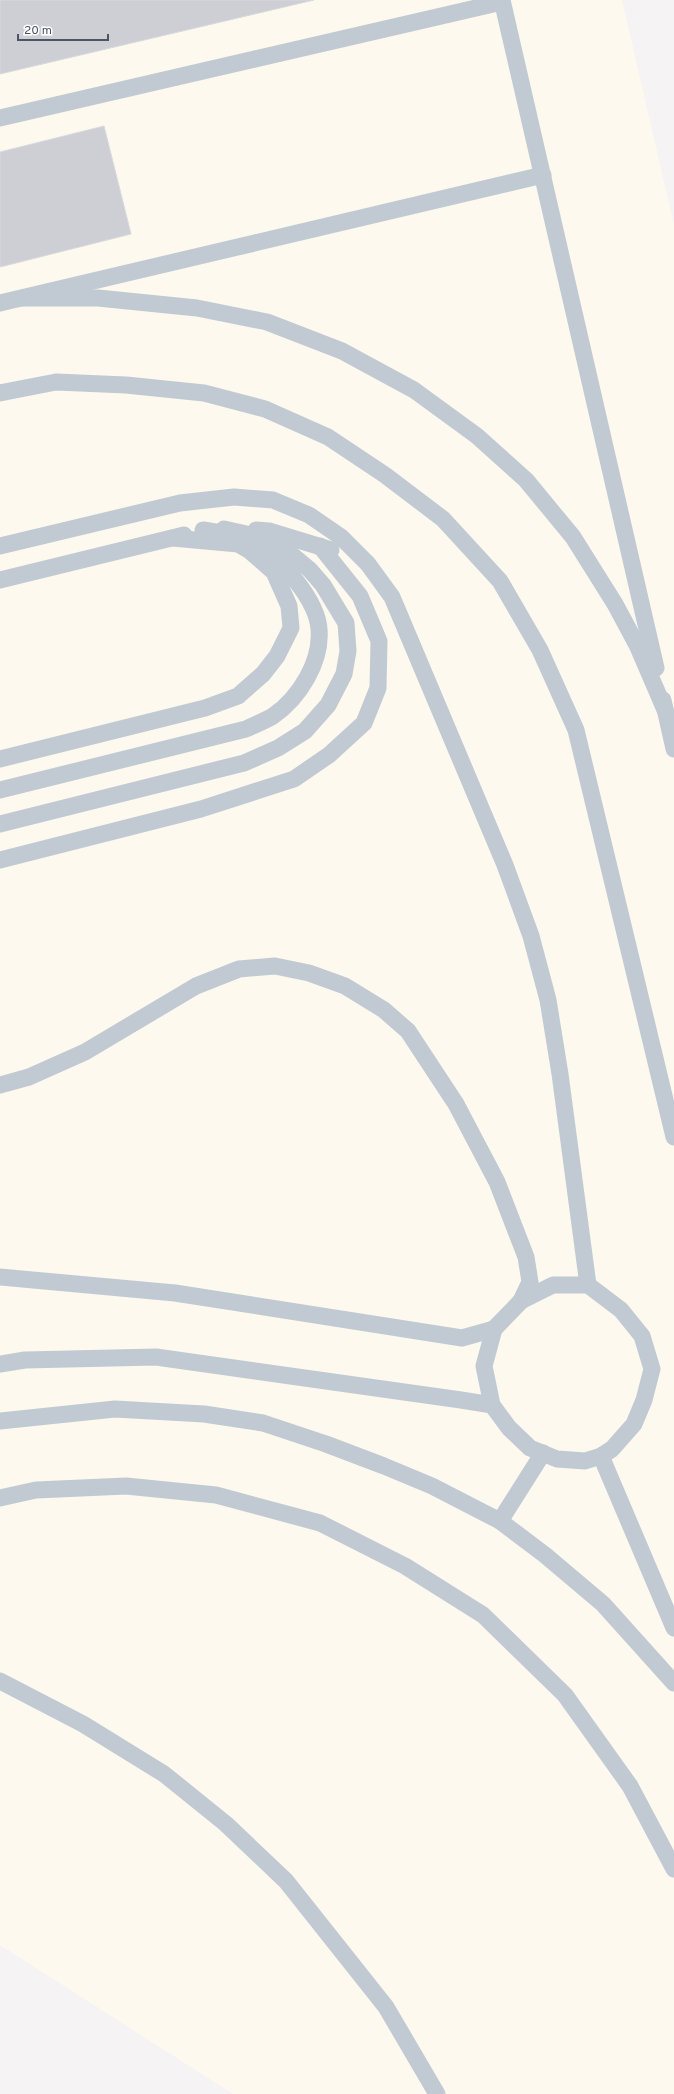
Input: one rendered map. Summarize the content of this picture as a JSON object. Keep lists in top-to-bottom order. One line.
{"scale_bar":"20 m"}
